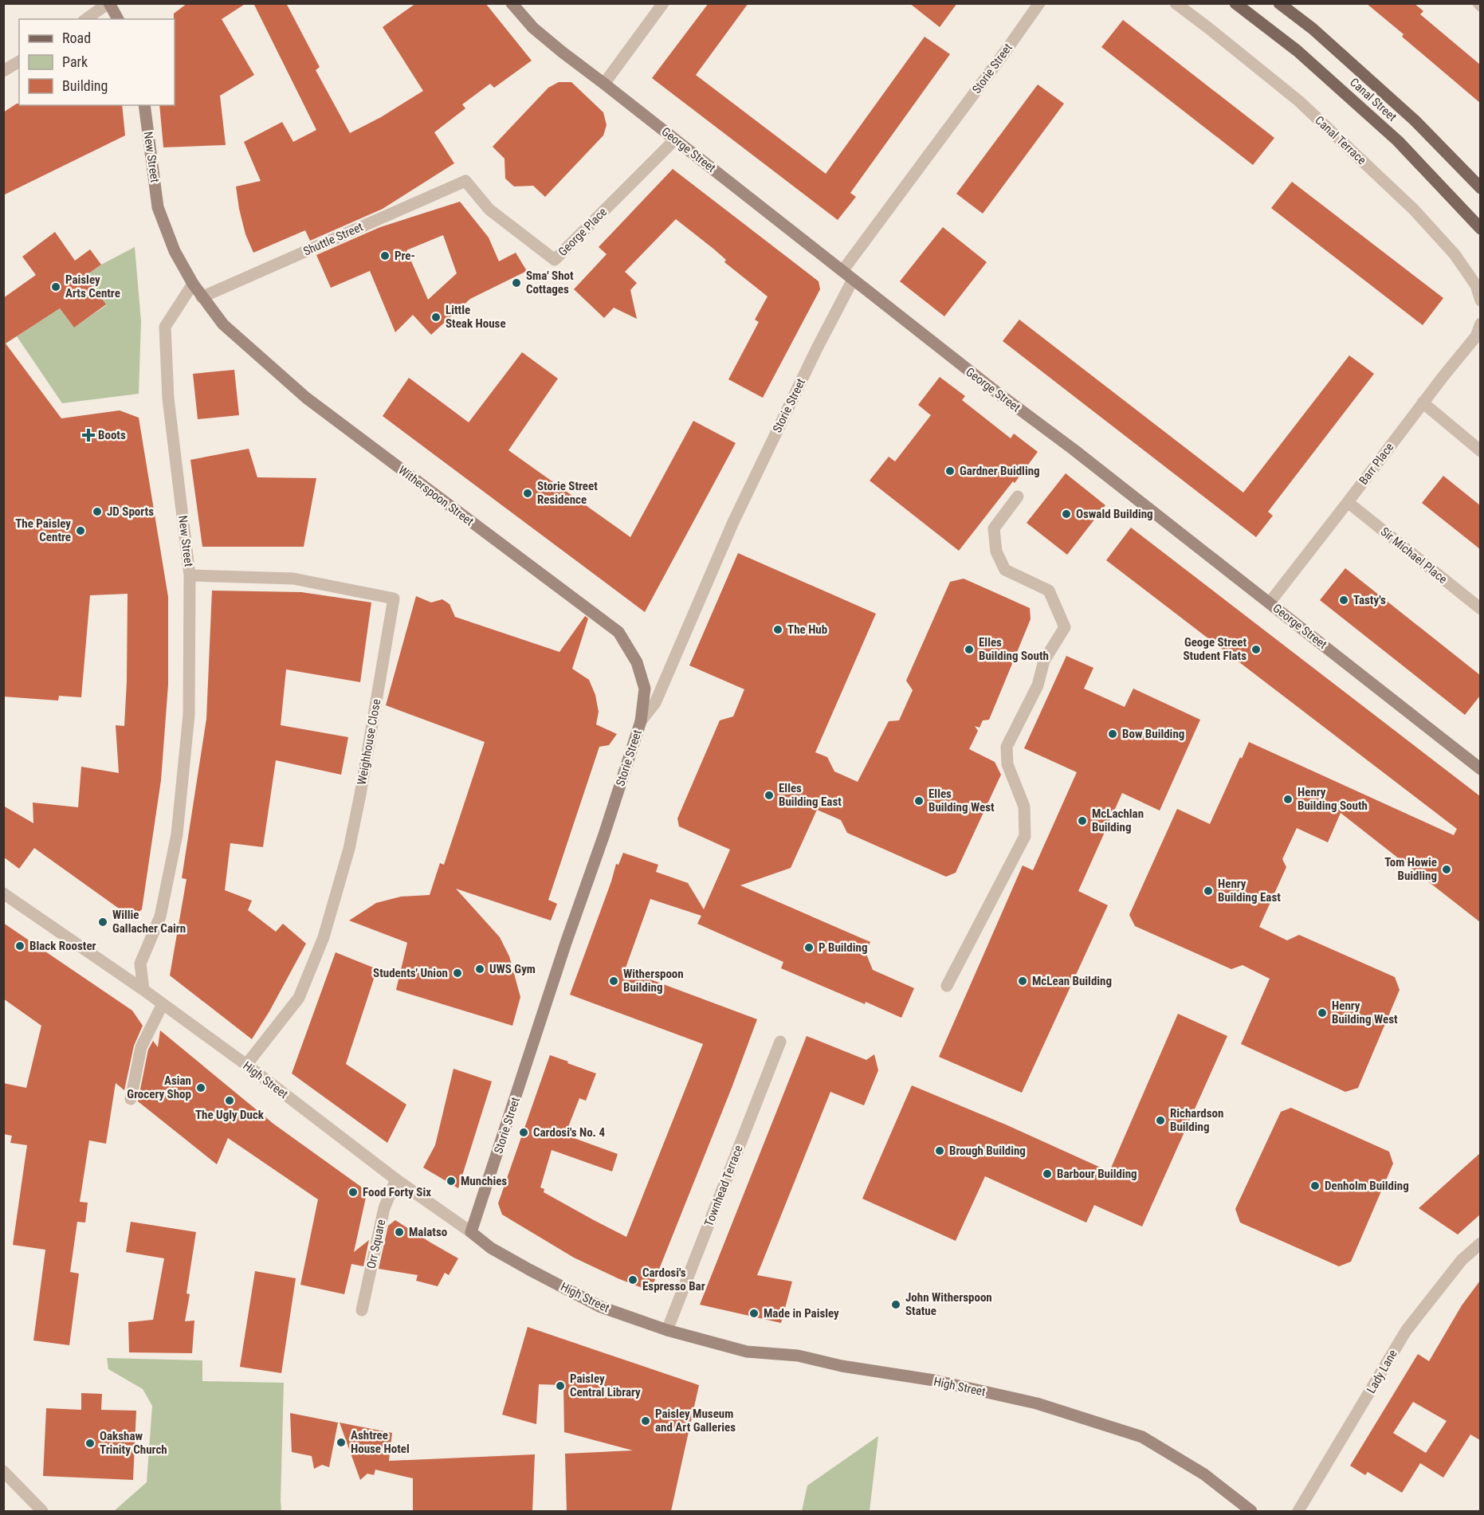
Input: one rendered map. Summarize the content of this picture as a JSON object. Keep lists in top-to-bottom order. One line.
{"streets":{"main road":["Canal Street"],"street":["Storie Street","Canal Terrace","George Street","New Street","George Place","Shuttle Street","Barr Place","Witherspoon Street","Sir Michael Place","Weighhouse Close","High Street","Townhead Terrace","Orr Square","Lady Lane"]},"crossings":[["Storie Street","George Street"],["Storie Street","Witherspoon Street"],["Storie Street","High Street"],["George Street","George Place"],["George Street","Barr Place"],["New Street","Witherspoon Street"],["New Street","Weighhouse Close"],["New Street","High Street"],["George Place","Shuttle Street"],["Shuttle Street","Witherspoon Street"],["Barr Place","Sir Michael Place"],["Weighhouse Close","High Street"],["High Street","Townhead Terrace"],["High Street","Orr Square"]],"places":{"other":["Pre-","Sma' Shot Cottages","Paisley Arts Centre","Little Steak House","Gardner Buidling","Storie Street Residence","JD Sports","Oswald Building","The Paisley Centre","Tasty's","The Hub","Elles Building South","Geoge Street Student Flats","Bow Building","Elles Building East","Henry Building South","Elles Building West","McLachlan Building","Tom Howie Buidling","Henry Building East","Willie Gallacher Cairn","Black Rooster","P Building","UWS Gym","Students' Union","Witherspoon Building","McLean Building","Henry Building West","Asian Grocery Shop","The Ugly Duck","Richardson Building","Cardosi's No. 4","Brough Building","Barbour Building","Munchies","Denholm Building","Food Forty Six","Malatso","Cardosi's Espresso Bar","John Witherspoon Statue","Made in Paisley","Paisley Central Library","Paisley Museum and Art Galleries","Ashtree House Hotel","Oakshaw Trinity Church"],"health":["Boots"]},"legend":["Road","Park","Building"]}
